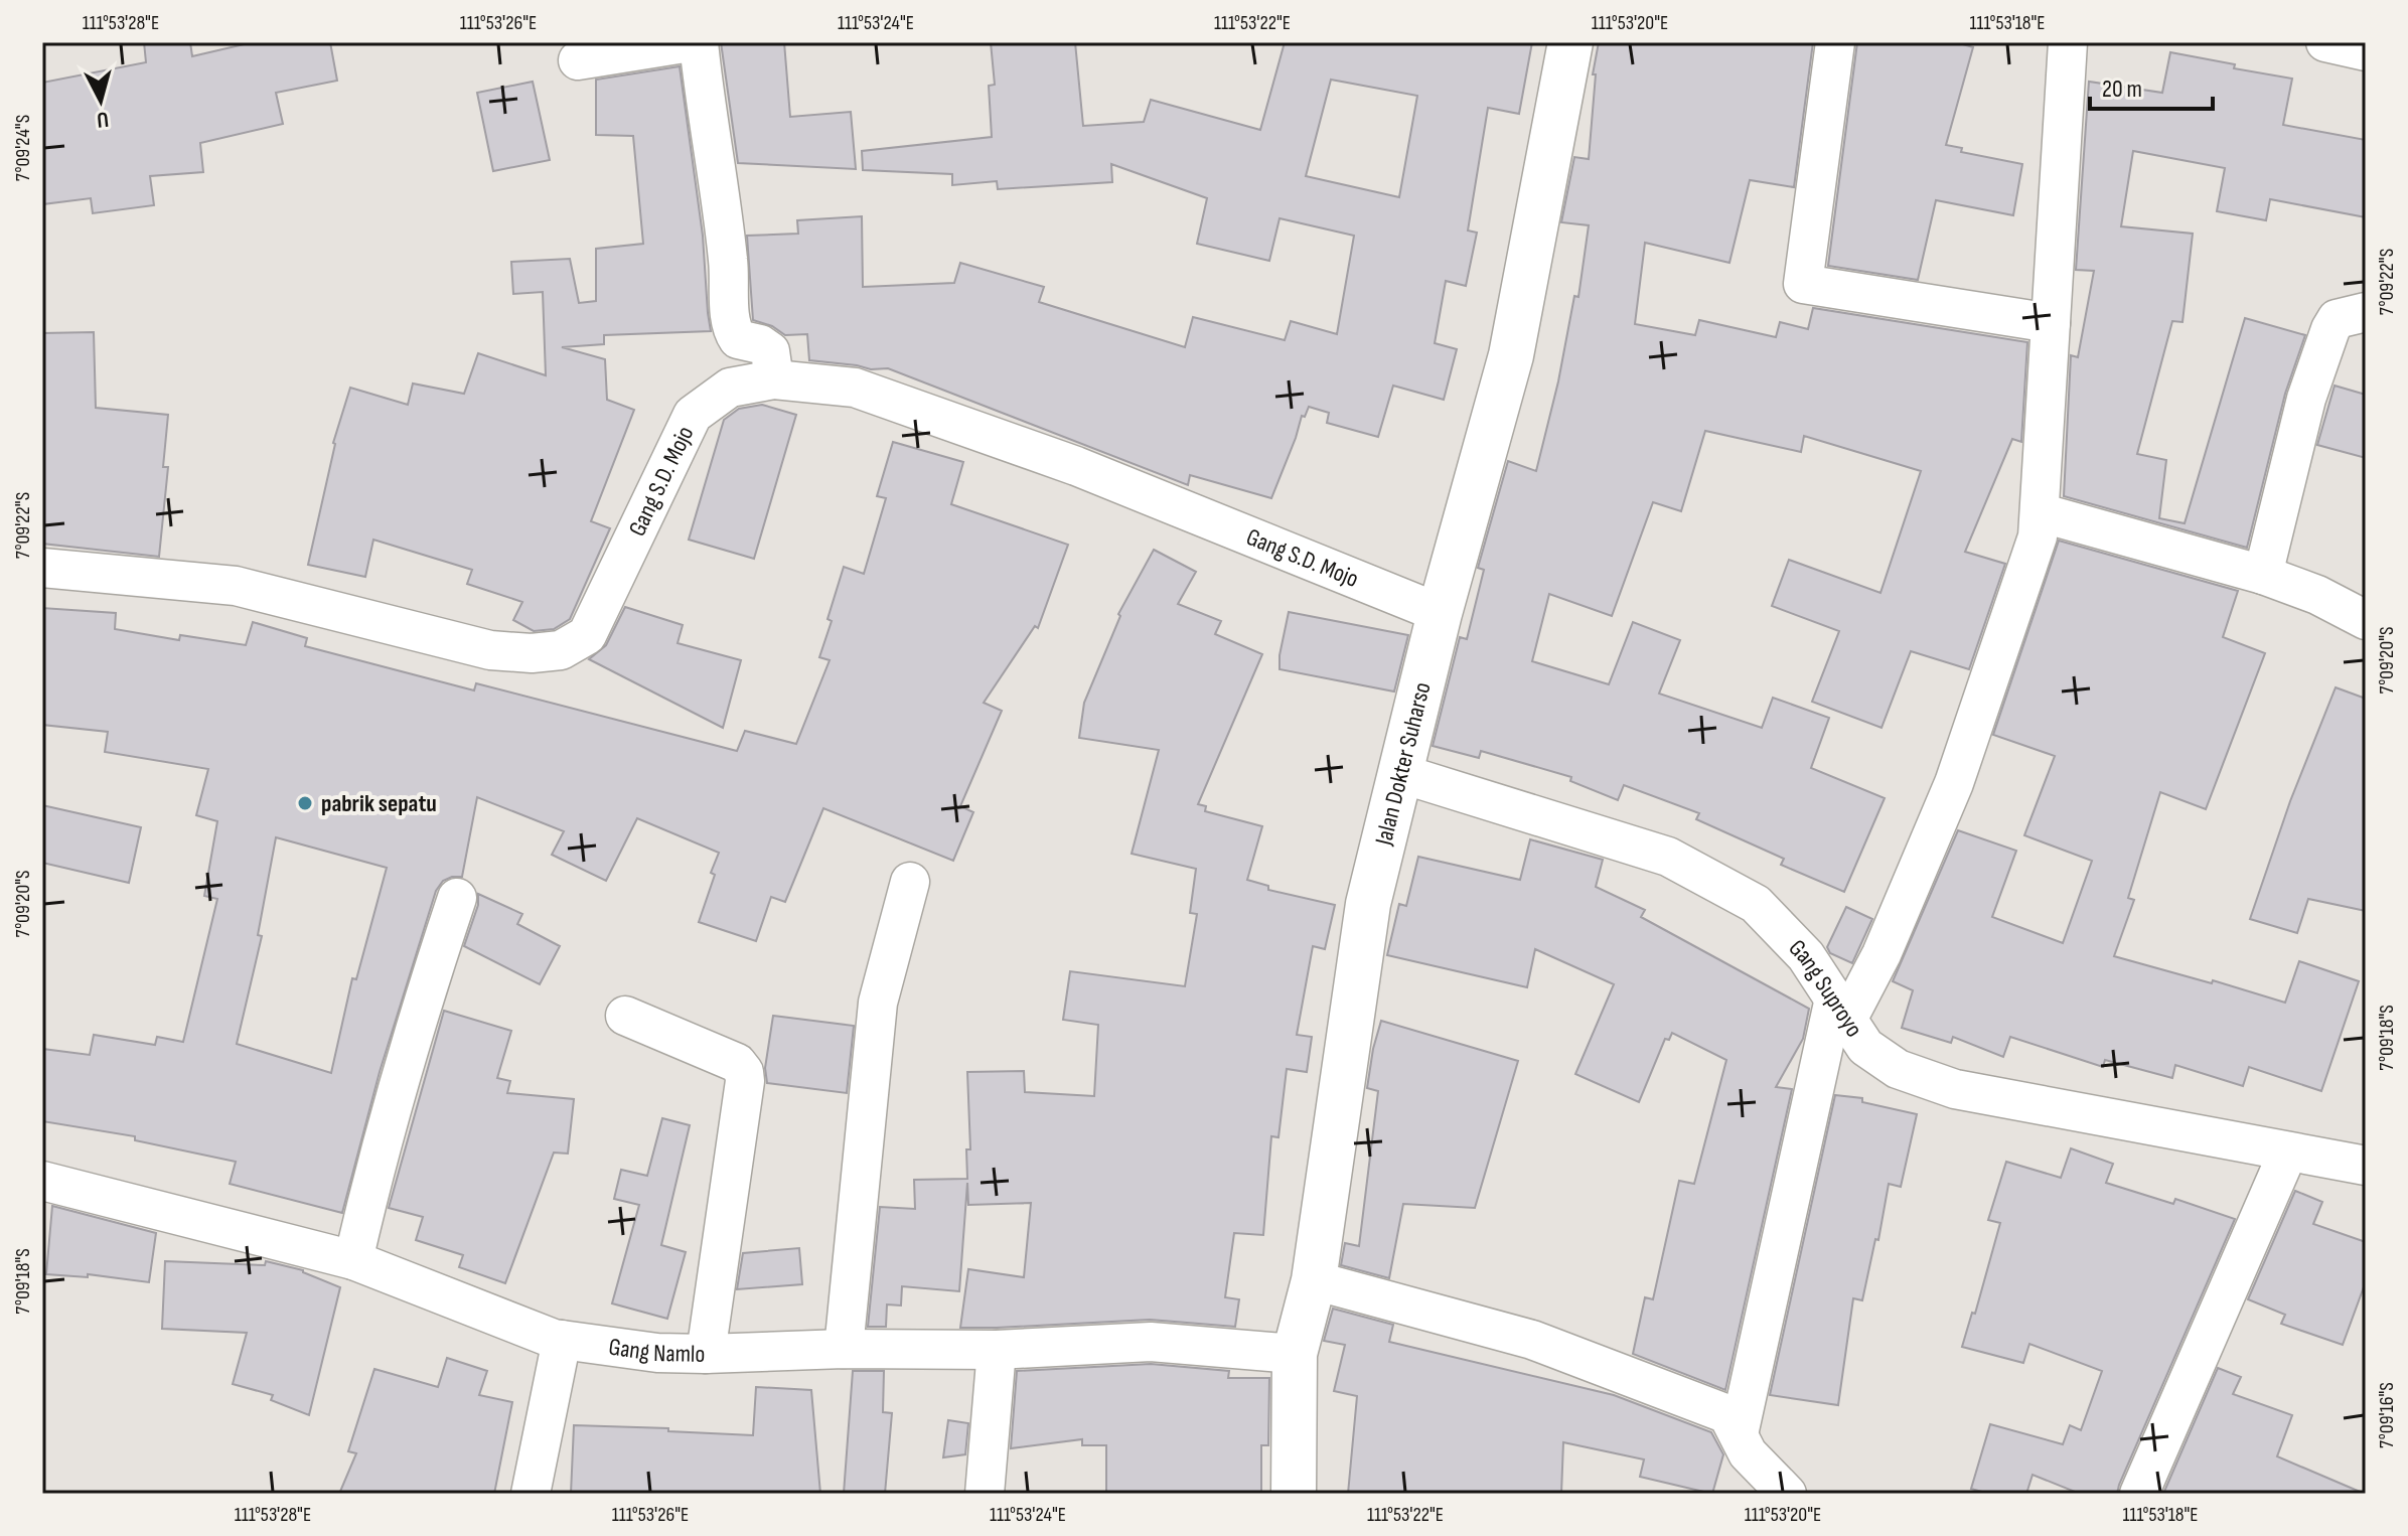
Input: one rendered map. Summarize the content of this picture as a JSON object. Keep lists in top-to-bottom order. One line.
{"streets":{"street":["Gang S.D. Mojo","Jalan Dokter Suharso","Gang Suproyo","Gang Namlo"]},"crossings":[["Gang S.D. Mojo","Jalan Dokter Suharso"],["Jalan Dokter Suharso","Gang Suproyo"],["Jalan Dokter Suharso","Gang Namlo"]],"places":["pabrik sepatu"],"scale_bar":"20 m","north":"bottom","coordinates":["111°53'28\"E","111°53'26\"E","111°53'24\"E","111°53'22\"E","111°53'20\"E","111°53'18\"E","7°09'24\"S","7°09'22\"S","7°09'20\"S","7°09'18\"S","7°09'16\"S"]}
